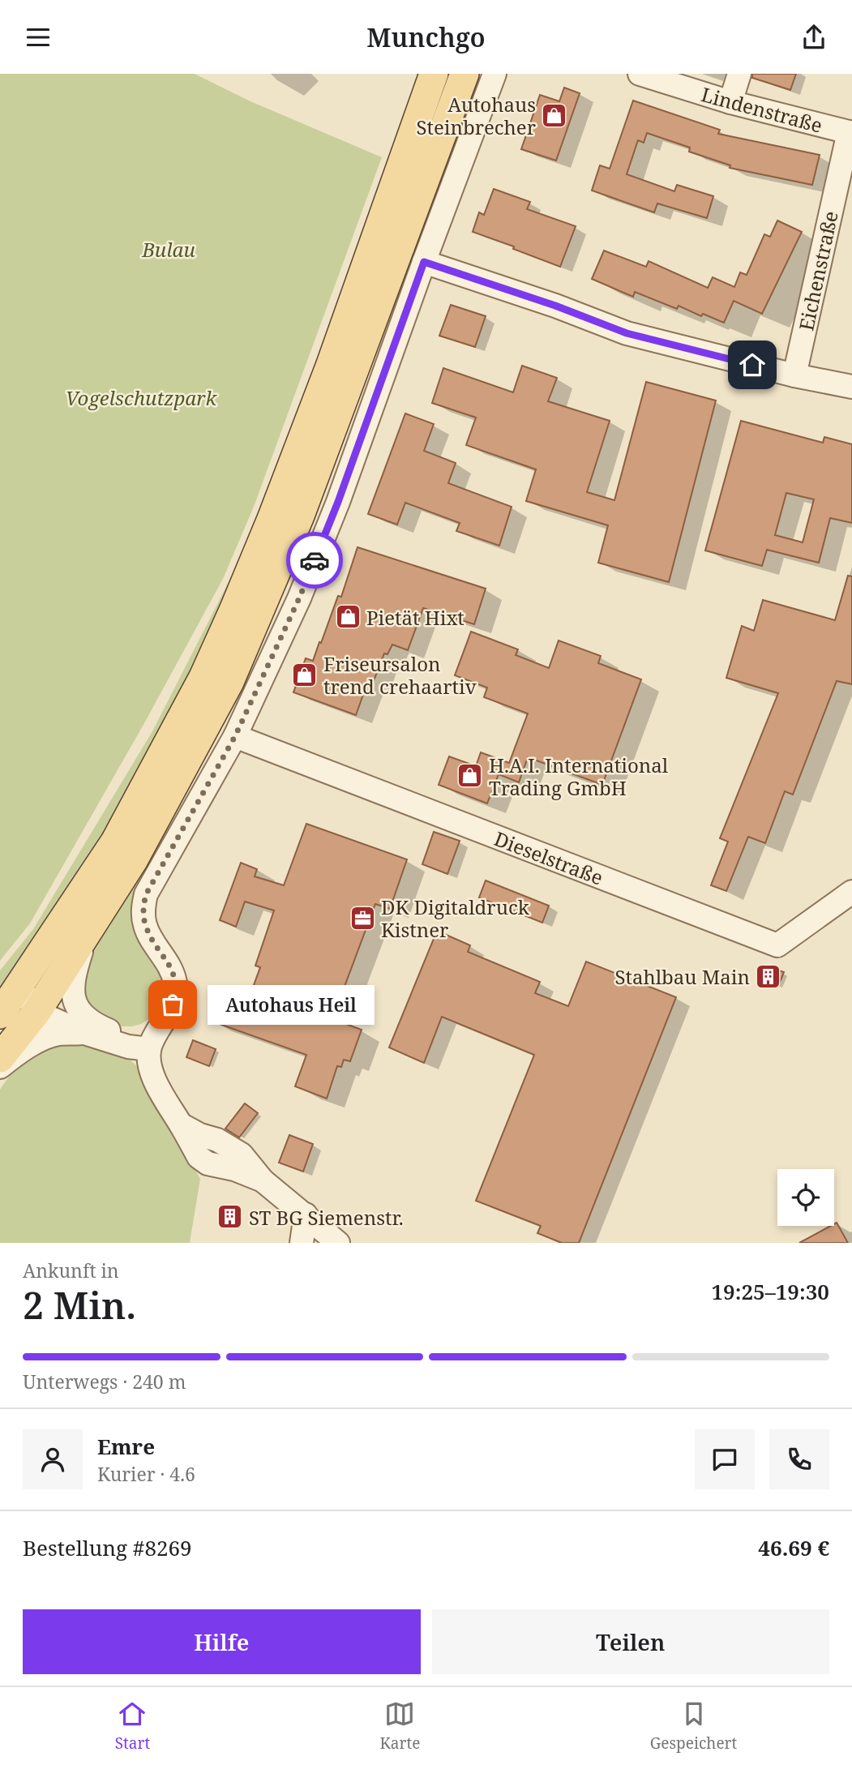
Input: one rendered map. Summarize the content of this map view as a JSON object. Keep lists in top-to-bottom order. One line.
{"streets":{"street":["Lindenstraße","Eichenstraße","Dieselstraße"]},"crossings":[["Lindenstraße","Eichenstraße"]],"parks":["Bulau","Vogelschutzpark"],"places":{"shop":["Autohaus Steinbrecher","Pietät Hixt","Friseursalon trend crehaartiv","H.A.I. International Trading GmbH"],"office":["DK Digitaldruck Kistner"],"building":["Stahlbau Main","ST BG Siemenstr."],"other":["Autohaus Heil"]},"page":{"header":"Munchgo","bubble":"Autohaus Heil","heading":["2 Min.","Ankunft in","19:25–19:30"],"panel":["Emre","Kurier · 4.6","Bestellung #8269","46.69 €"],"bar":"Unterwegs · 240 m","buttons":["Hilfe","Teilen"],"tabs":["Start","Karte","Gespeichert"]}}
